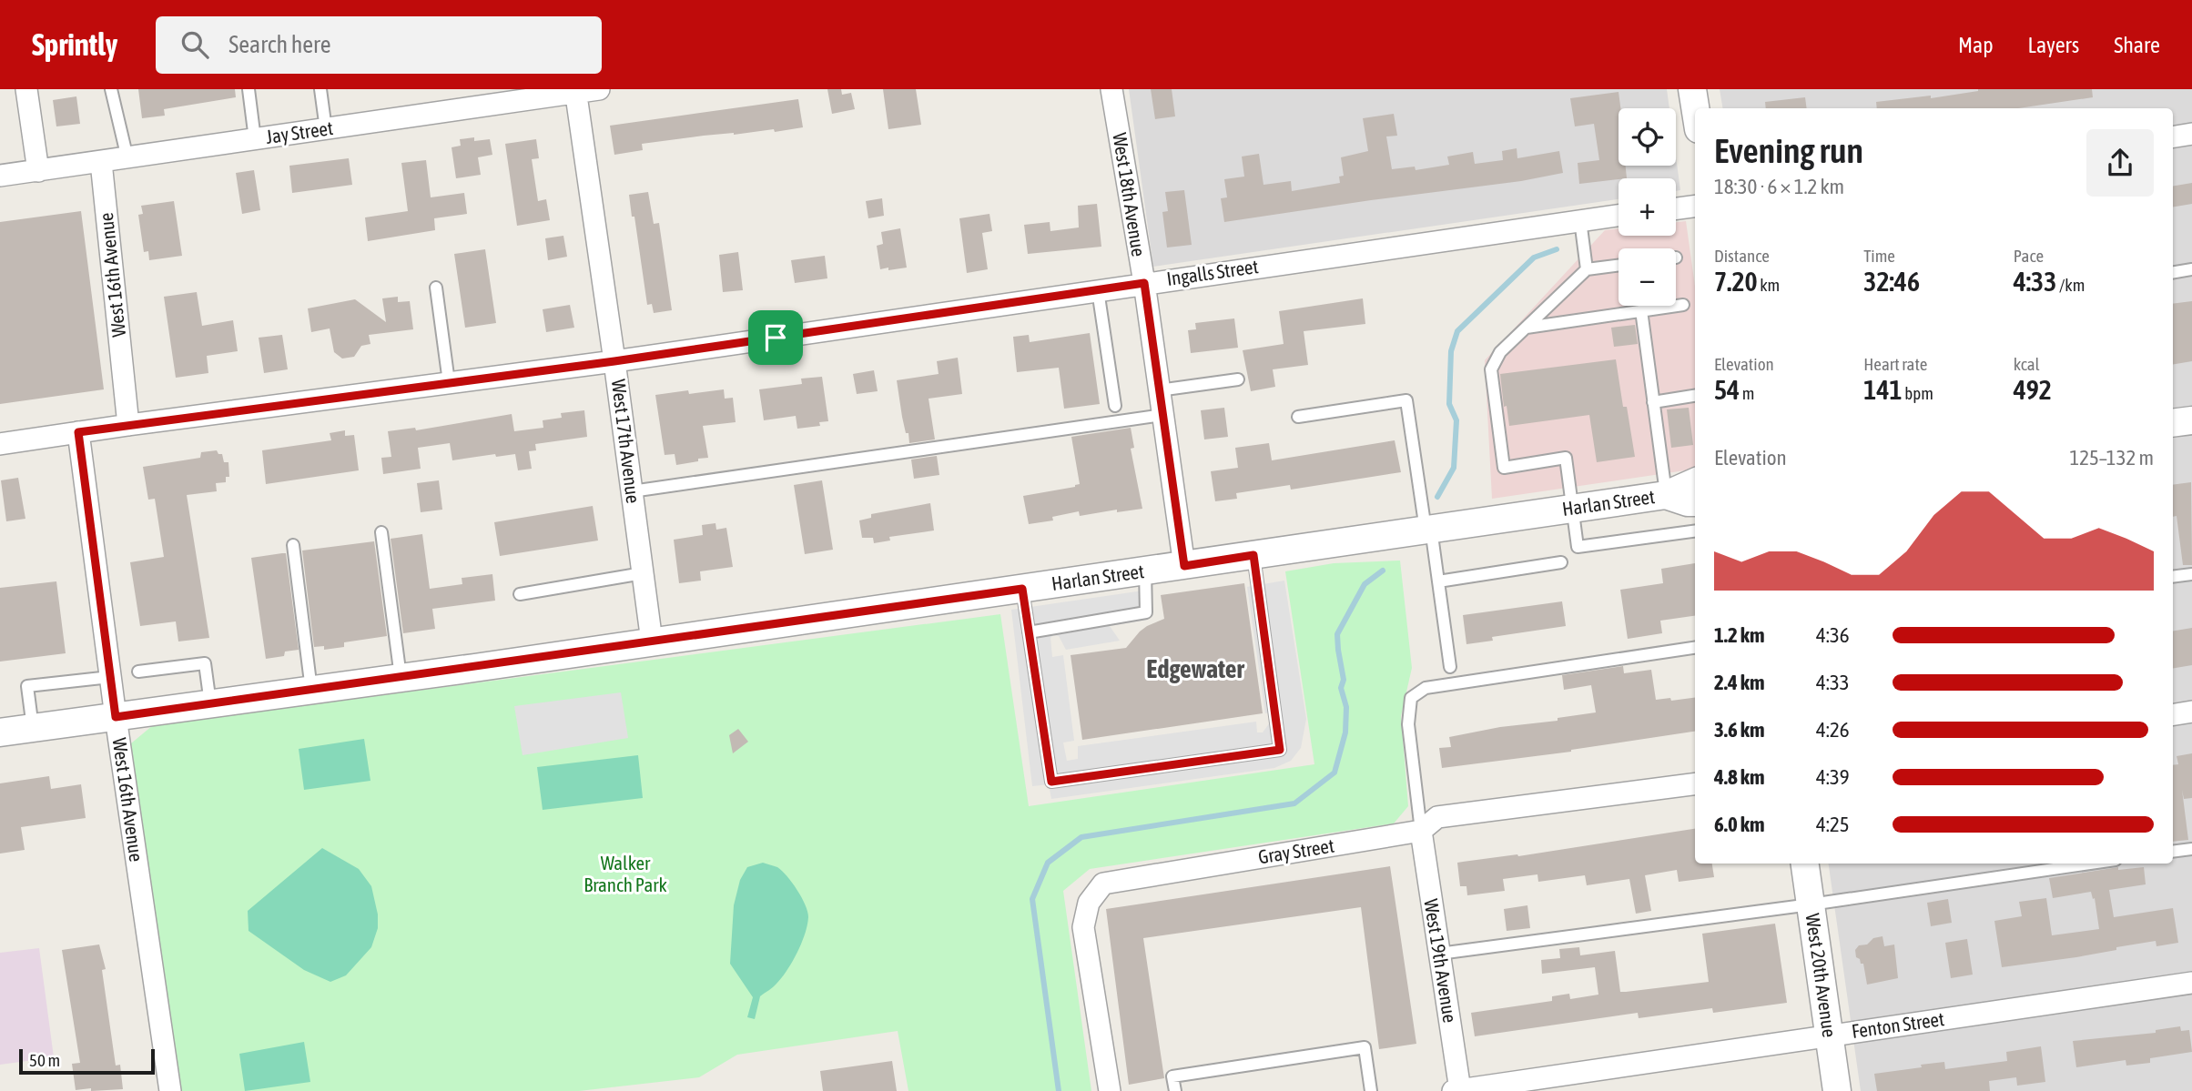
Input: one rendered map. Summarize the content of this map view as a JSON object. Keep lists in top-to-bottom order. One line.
{"streets":{"street":["Jay Street","West 18th Avenue","Ingalls Street","West 16th Avenue","West 17th Avenue","Harlan Street","Gray Street","West 19th Avenue","West 20th Avenue","Fenton Street"]},"crossings":[["Jay Street","West 16th Avenue"],["Jay Street","West 17th Avenue"],["West 18th Avenue","Ingalls Street"],["West 18th Avenue","Harlan Street"],["Ingalls Street","West 16th Avenue"],["Ingalls Street","West 17th Avenue"],["West 16th Avenue","Harlan Street"],["West 17th Avenue","Harlan Street"],["Gray Street","West 19th Avenue"],["West 19th Avenue","Fenton Street"],["West 20th Avenue","Fenton Street"]],"districts":["Edgewater"],"parks":["Walker Branch Park"],"scale_bar":"50 m","page":{"header":"Sprintly","search":"Search here","nav":["Map","Layers","Share"],"map_buttons":["+","−"],"heading":["Evening run","18:30 · 6 × 1.2 km"],"stats":[["Distance","7.20 km"],["Time","32:46"],["Pace","4:33 /km"],["Elevation","54 m"],["Heart rate","141 bpm"],["kcal","492"]],"chart":["Elevation","125–132 m"],"list":[{"name":"1.2 km","note":"4:36"},{"name":"2.4 km","note":"4:33"},{"name":"3.6 km","note":"4:26"},{"name":"4.8 km","note":"4:39"},{"name":"6.0 km","note":"4:25"}],"scale":"50 m"}}
